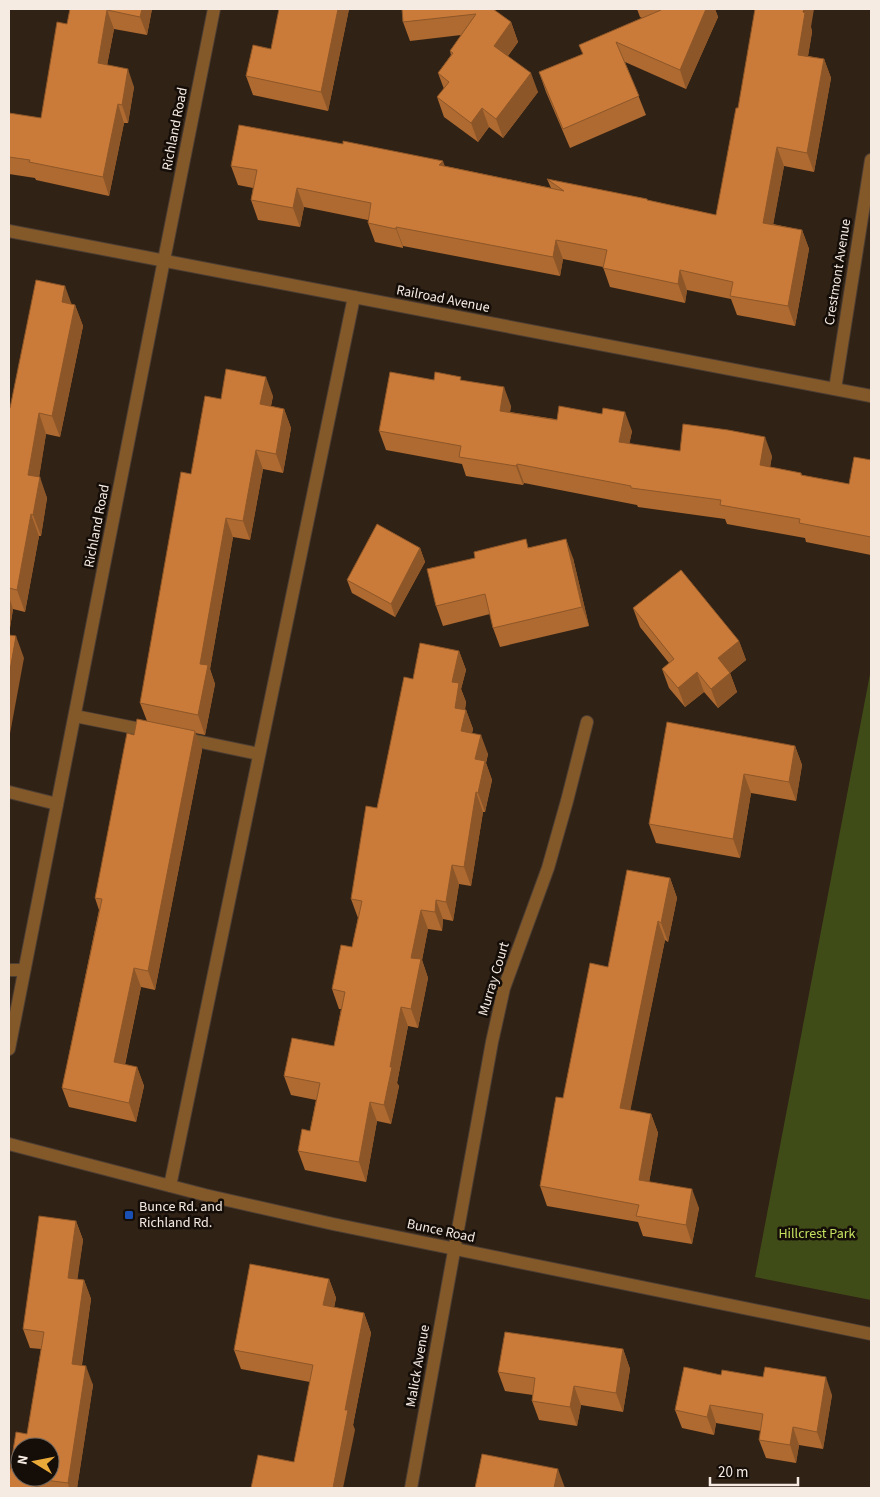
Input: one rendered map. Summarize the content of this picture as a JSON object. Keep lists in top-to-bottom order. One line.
{"streets":{"street":["Richland Road","Crestmont Avenue","Railroad Avenue","Murray Court","Bunce Road","Malick Avenue"]},"crossings":[["Richland Road","Railroad Avenue"],["Crestmont Avenue","Railroad Avenue"],["Murray Court","Bunce Road"],["Murray Court","Malick Avenue"],["Bunce Road","Malick Avenue"]],"parks":["Hillcrest Park"],"places":{"transit":["Bunce Rd. and Richland Rd."]},"scale_bar":"20 m","north":"left"}
